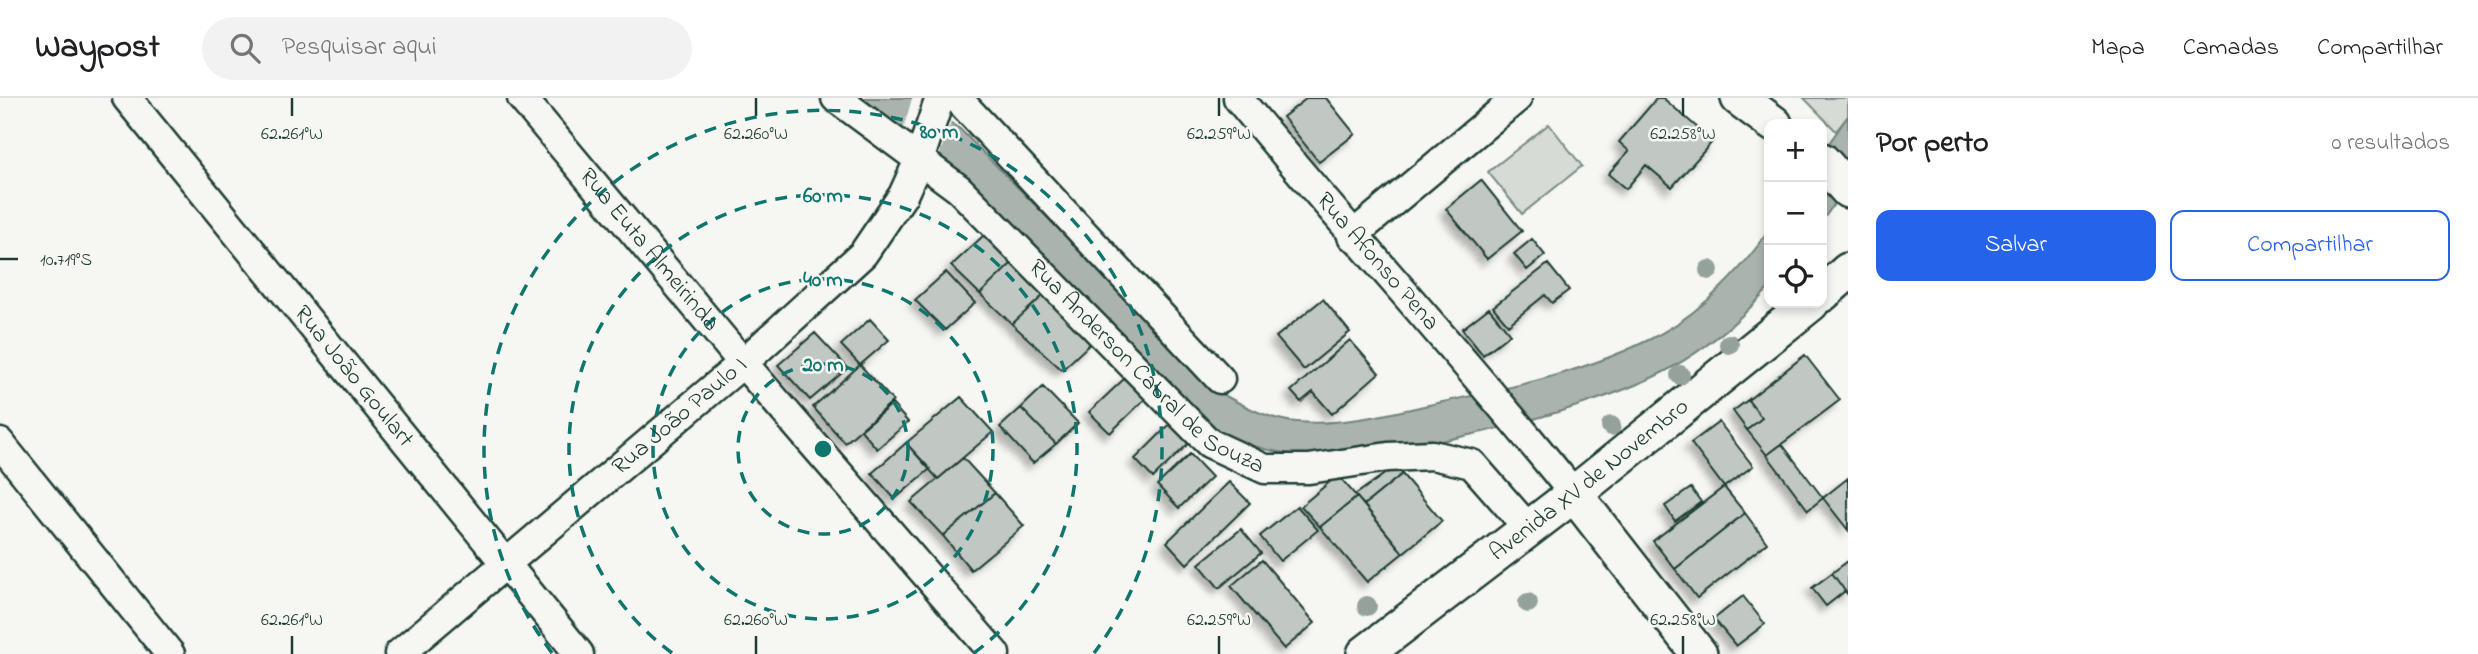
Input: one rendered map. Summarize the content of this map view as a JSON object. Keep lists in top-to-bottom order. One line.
{"streets":{"street":["Rua Euta Almeirinda","Rua Afonso Pena","Rua Anderson Cabral de Souza","Rua João Goulart","Rua João Paulo I","Avenida XV de Novembro"]},"crossings":[["Rua Euta Almeirinda","Rua João Paulo I"],["Rua Afonso Pena","Avenida XV de Novembro"],["Rua Anderson Cabral de Souza","Rua João Paulo I"],["Rua Anderson Cabral de Souza","Avenida XV de Novembro"],["Rua João Goulart","Rua João Paulo I"]],"page":{"header":"Waypost","search":"Pesquisar aqui","nav":["Mapa","Camadas","Compartilhar"],"heading":["Por perto","0 resultados"],"map_buttons":["+","−"],"buttons":["Salvar","Compartilhar"]},"coordinates":["62.261°W","62.260°W","62.259°W","62.258°W","10.719°S"],"rings":["80 m","60 m","40 m","20 m"]}
